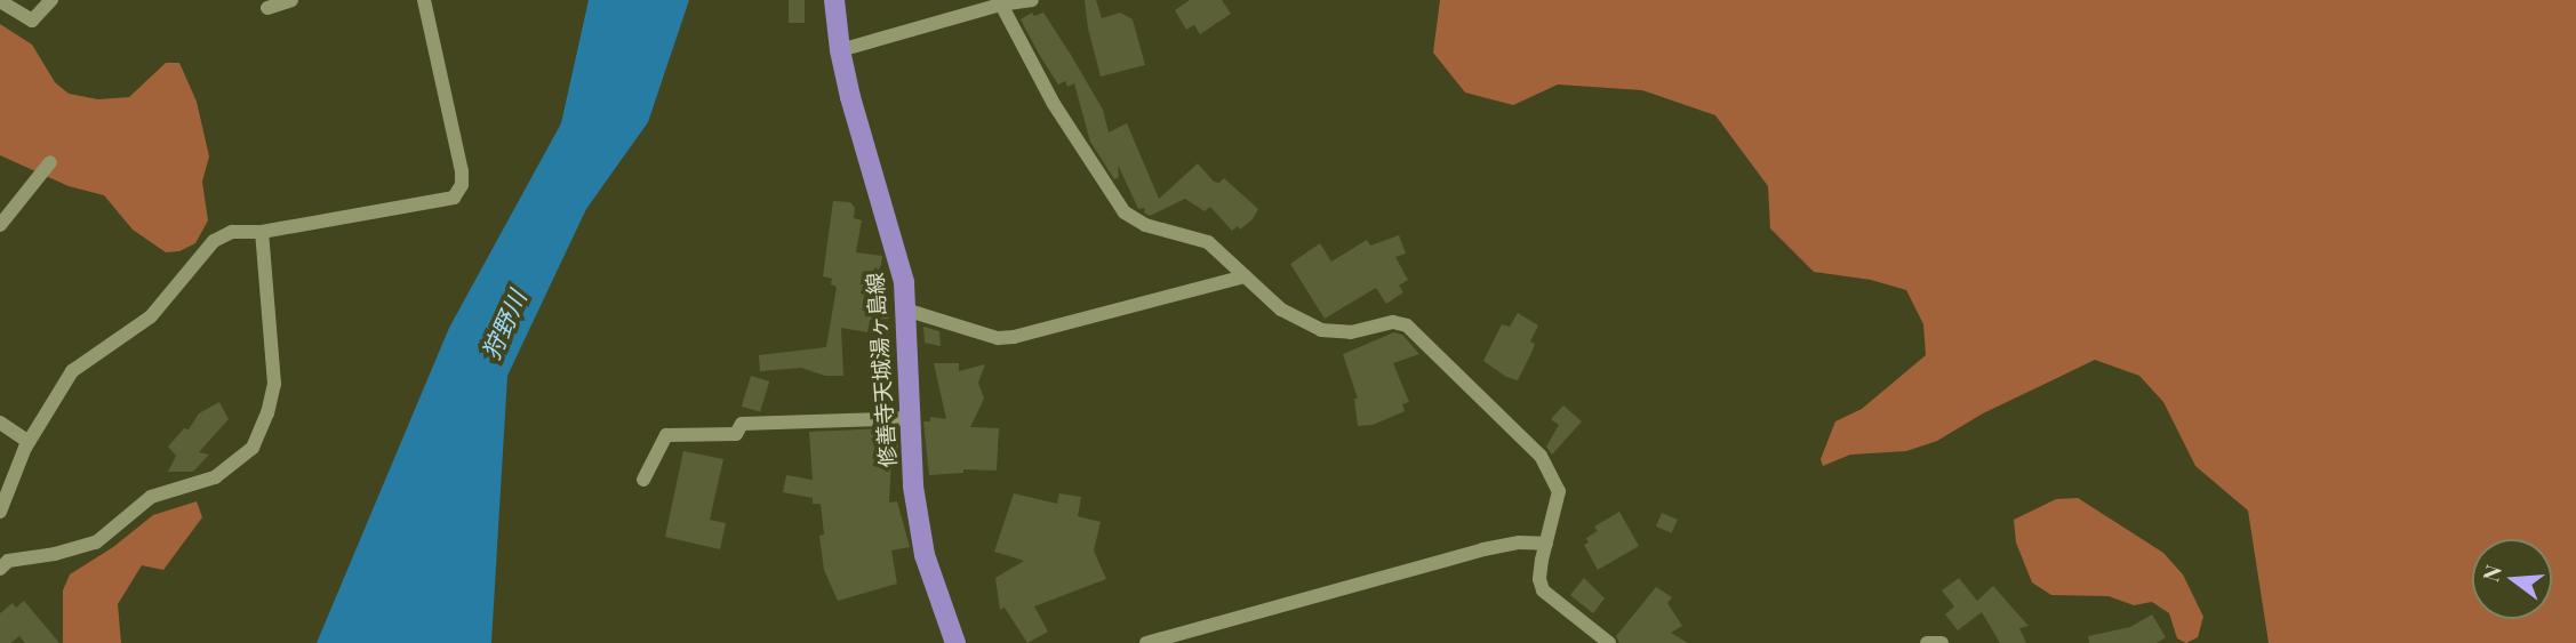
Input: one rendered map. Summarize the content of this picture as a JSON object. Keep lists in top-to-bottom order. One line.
{"streets":{"main road":["修善寺天城湯ヶ島線"]},"water":["狩野川"],"north":"left"}
